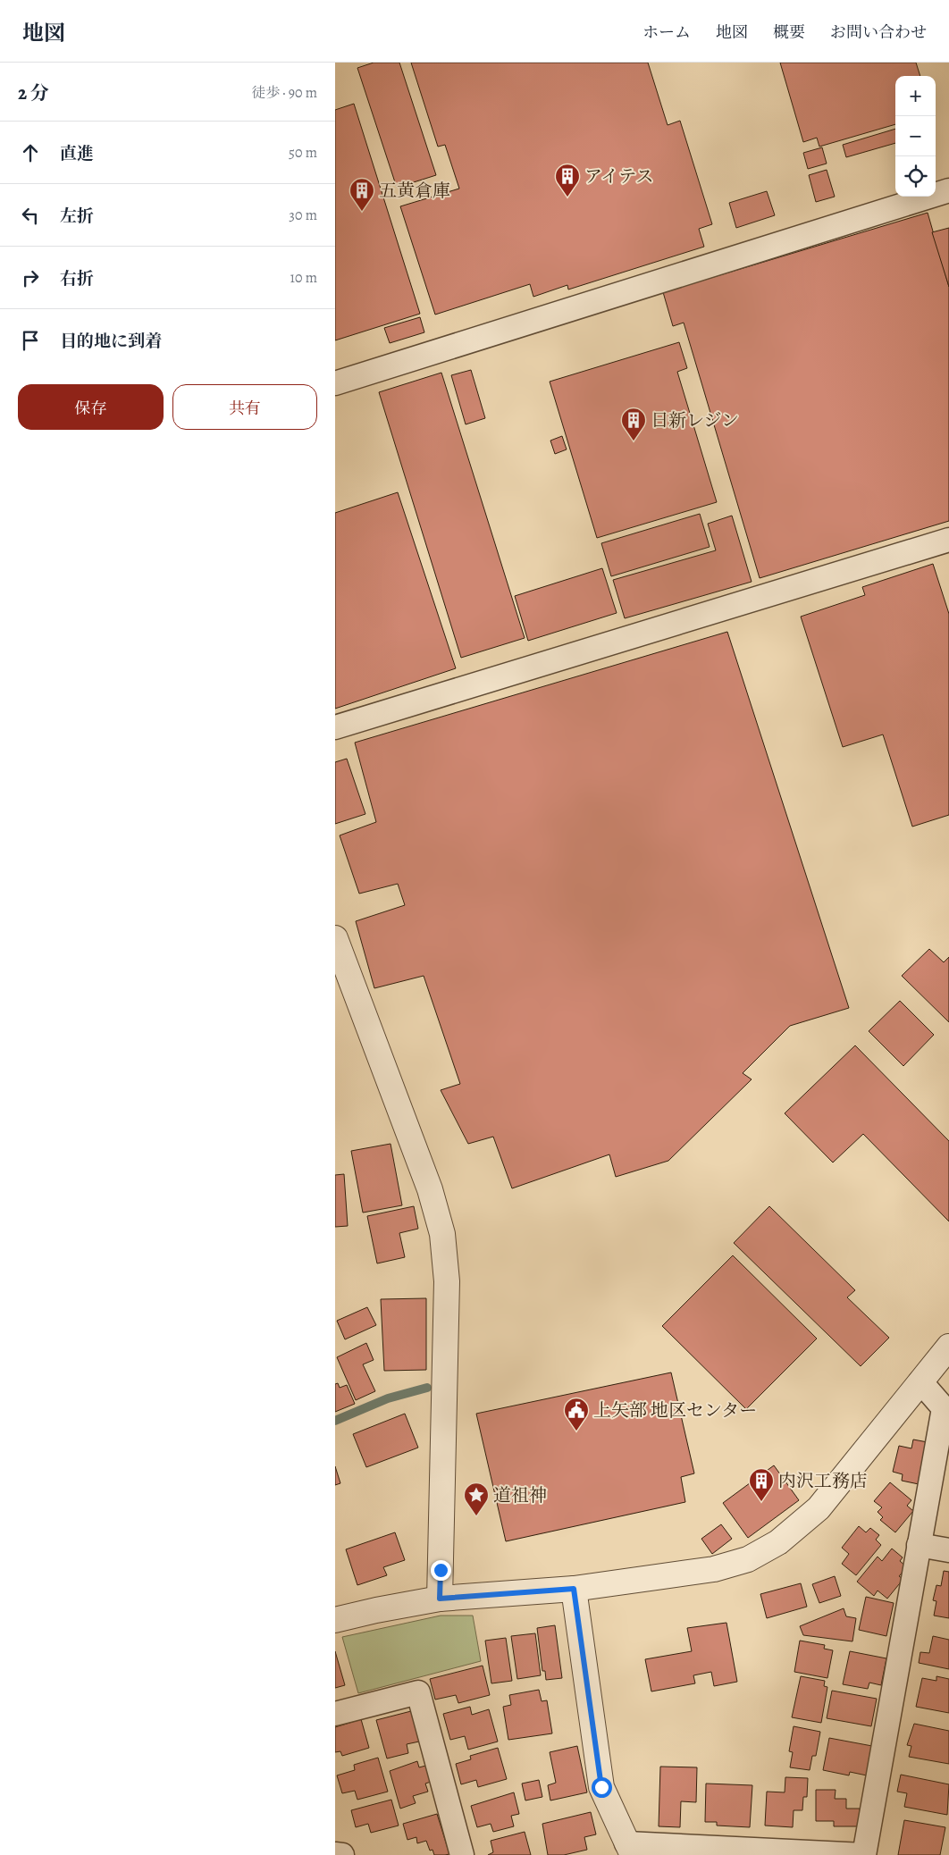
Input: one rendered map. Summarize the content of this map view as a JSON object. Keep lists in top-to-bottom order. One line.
{"places":{"building":["アイテス","五黄倉庫","日新レジン","内沢工務店"],"public building":["上矢部 地区センター"],"place":["道祖神"]},"page":{"header":"地図","nav":["ホーム","地図","概要","お問い合わせ"],"heading":["2 分","徒歩 · 90 m"],"map_buttons":["+","−"],"list":[["直進","50 m"],["左折","30 m"],["右折","10 m"],"目的地に到着"],"buttons":["保存","共有"]}}
